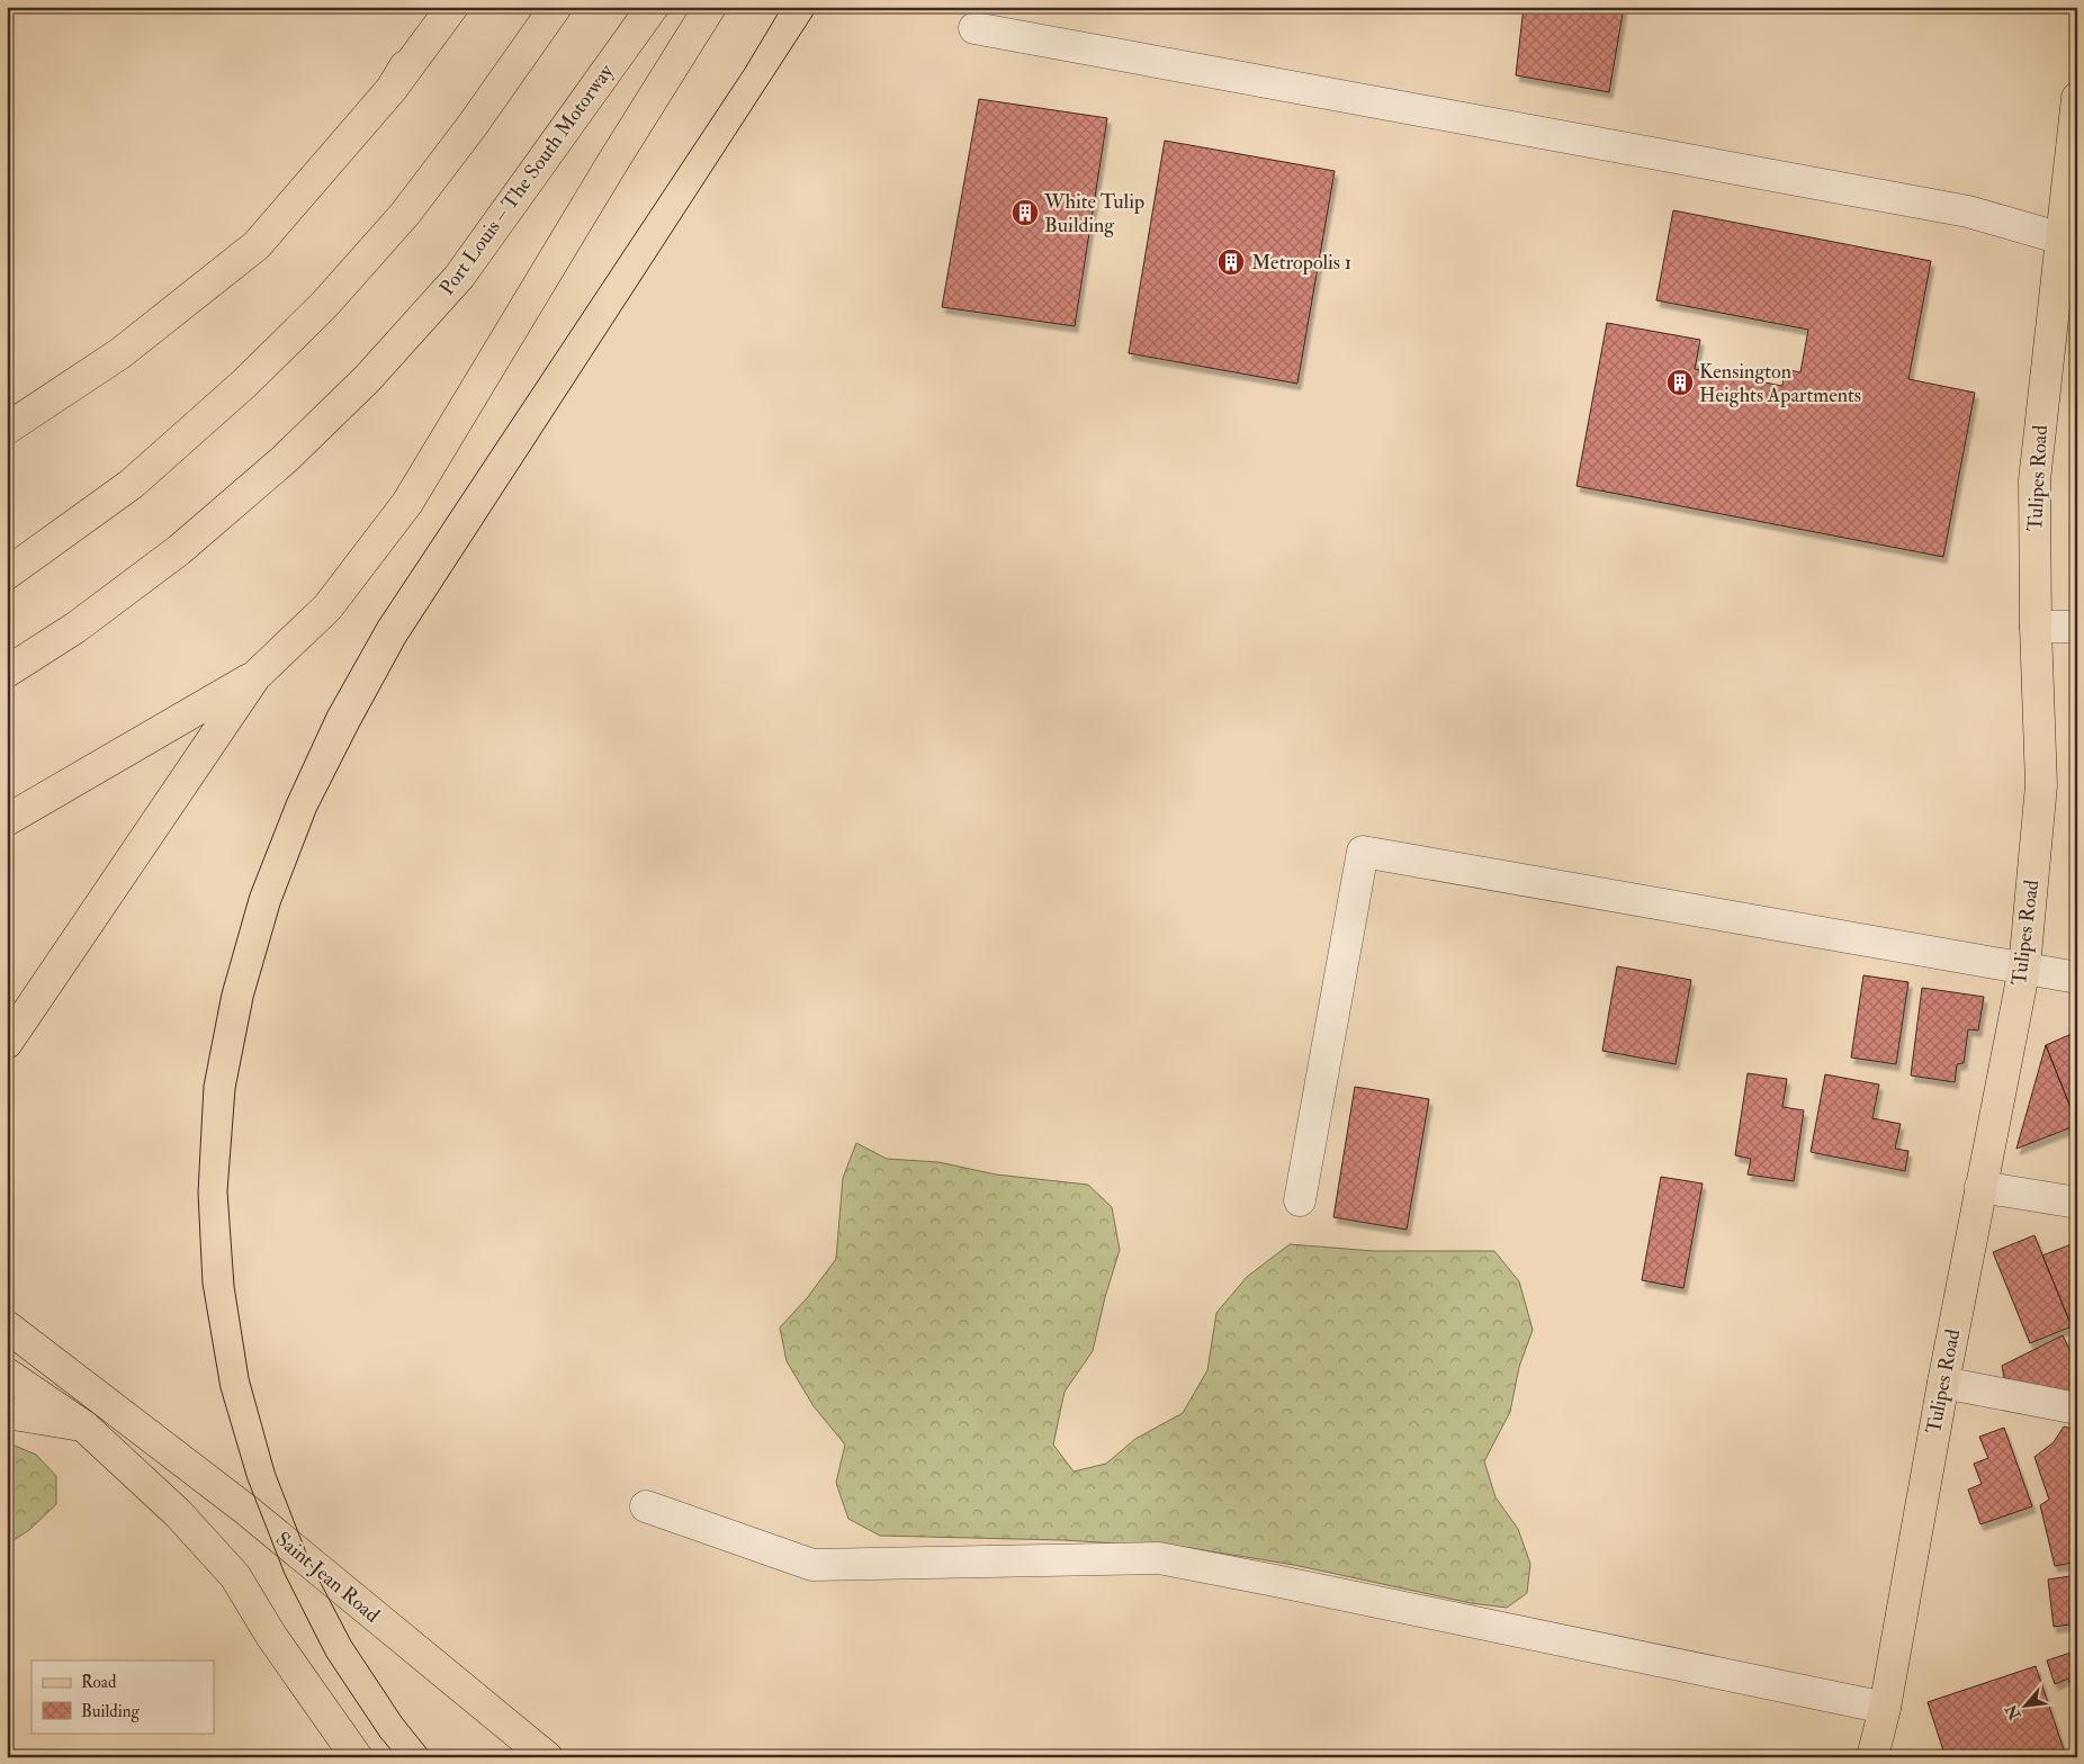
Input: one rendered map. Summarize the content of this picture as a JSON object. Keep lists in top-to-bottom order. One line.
{"streets":{"main road":["Port Louis – The South Motorway","Tulipes Road","Saint Jean Road"]},"places":{"building":["White Tulip Building","Metropolis 1","Kensington Heights Apartments"]},"legend":["Road","Building"],"north":"bottom left"}
